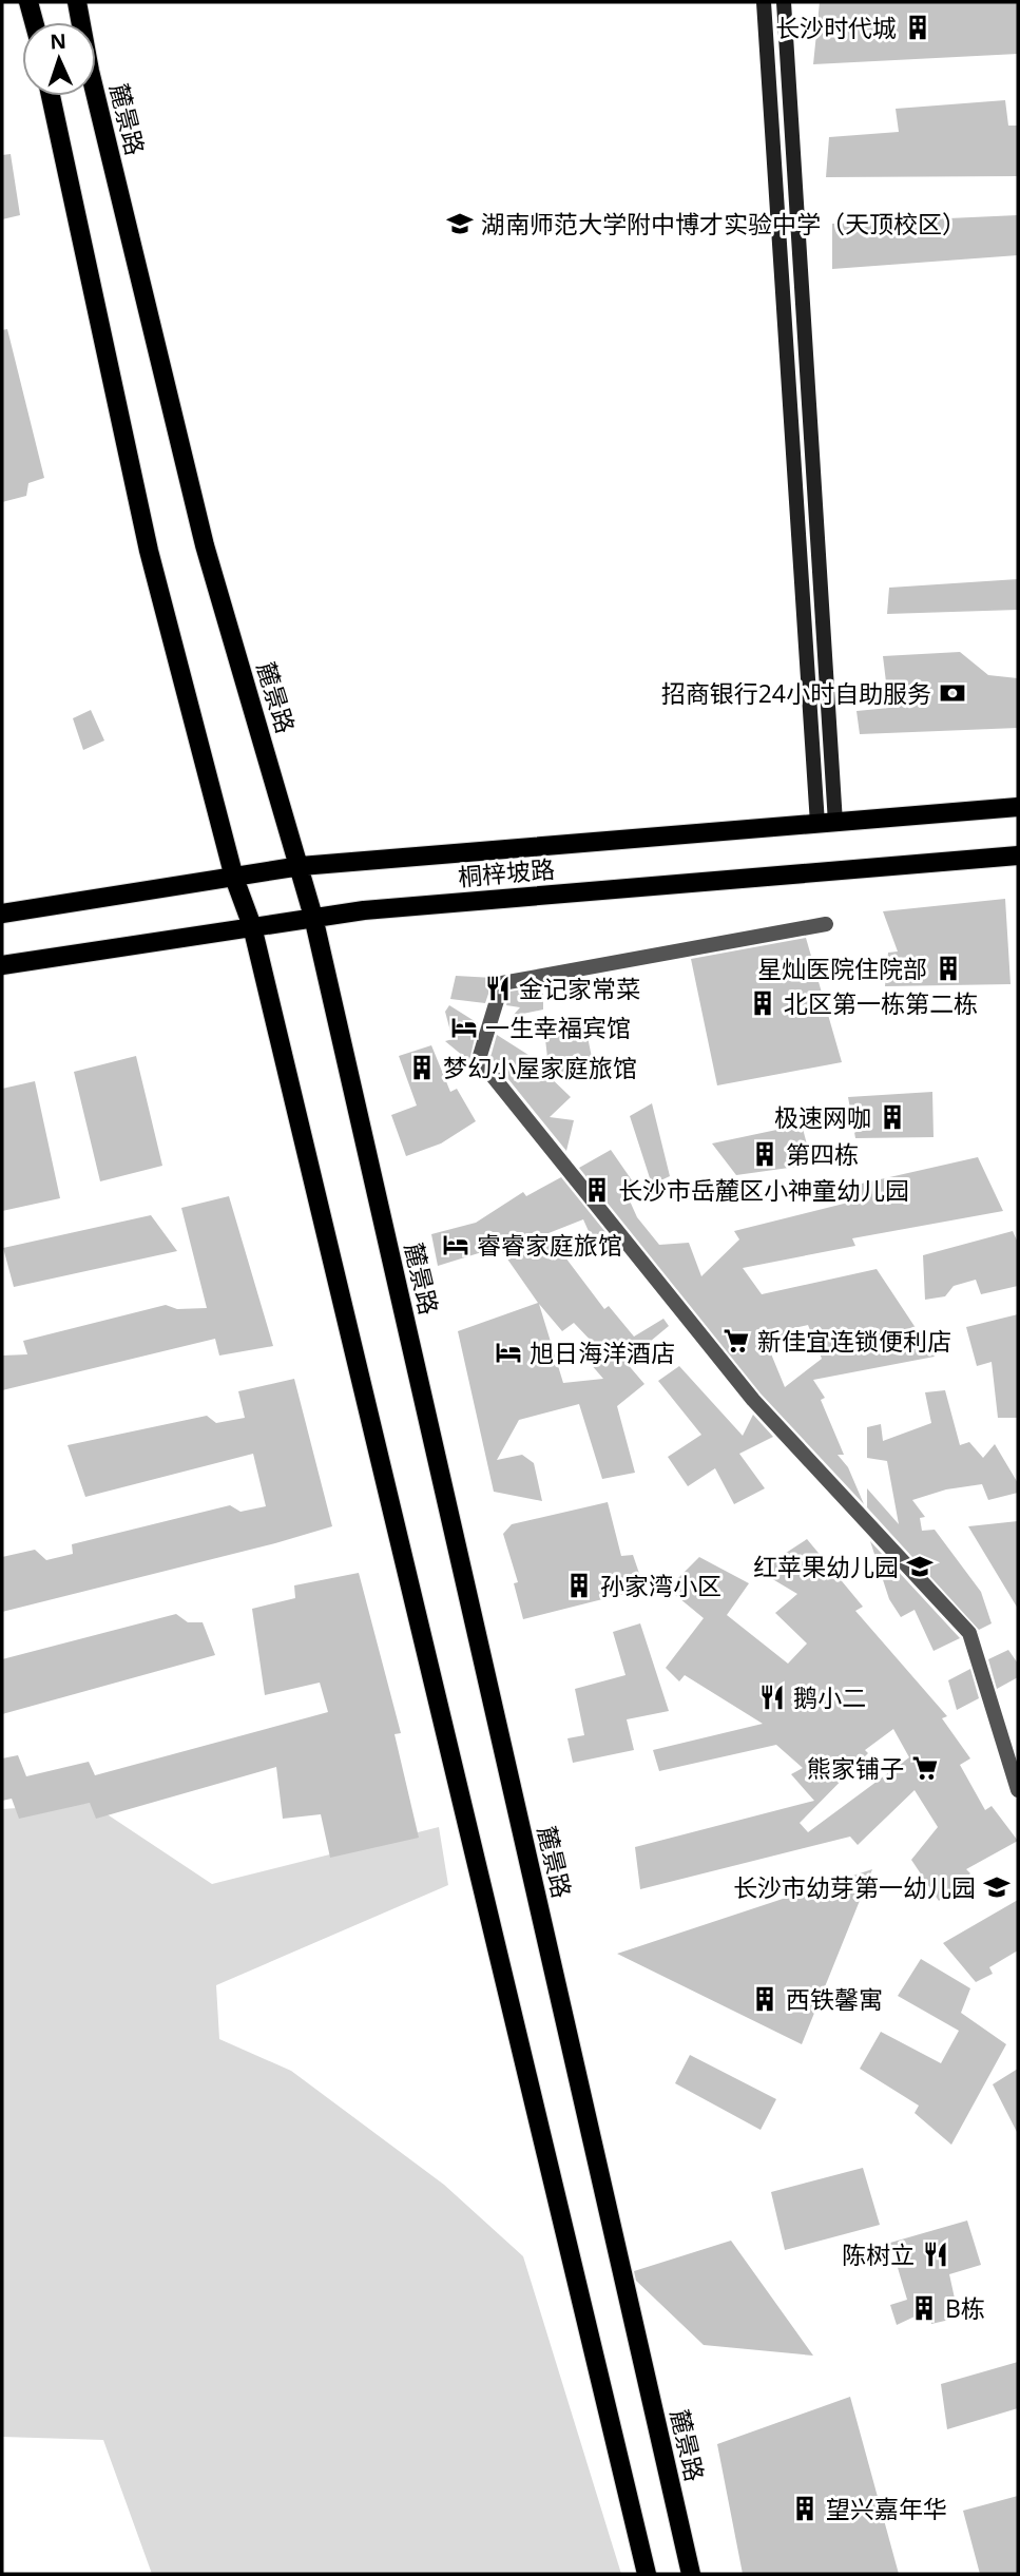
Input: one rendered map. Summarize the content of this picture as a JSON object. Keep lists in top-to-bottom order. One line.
{"streets":{"main road":["麓景路","桐梓坡路"]},"crossings":[["麓景路","桐梓坡路"]],"places":{"building":["长沙时代城","星灿医院住院部","北区第一栋第二栋","梦幻小屋家庭旅馆","极速网咖","第四栋","长沙市岳麓区小神童幼儿园","孙家湾小区","西铁馨寓","B栋","望兴嘉年华"],"school or university":["湖南师范大学附中博才实验中学（天顶校区）","红苹果幼儿园","长沙市幼芽第一幼儿园"],"bank":["招商银行24小时自助服务"],"restaurant":["金记家常菜","鹅小二","陈树立"],"hotel":["一生幸福宾馆","睿睿家庭旅馆","旭日海洋酒店"],"supermarket":["新佳宜连锁便利店","熊家铺子"]},"north":"top"}
